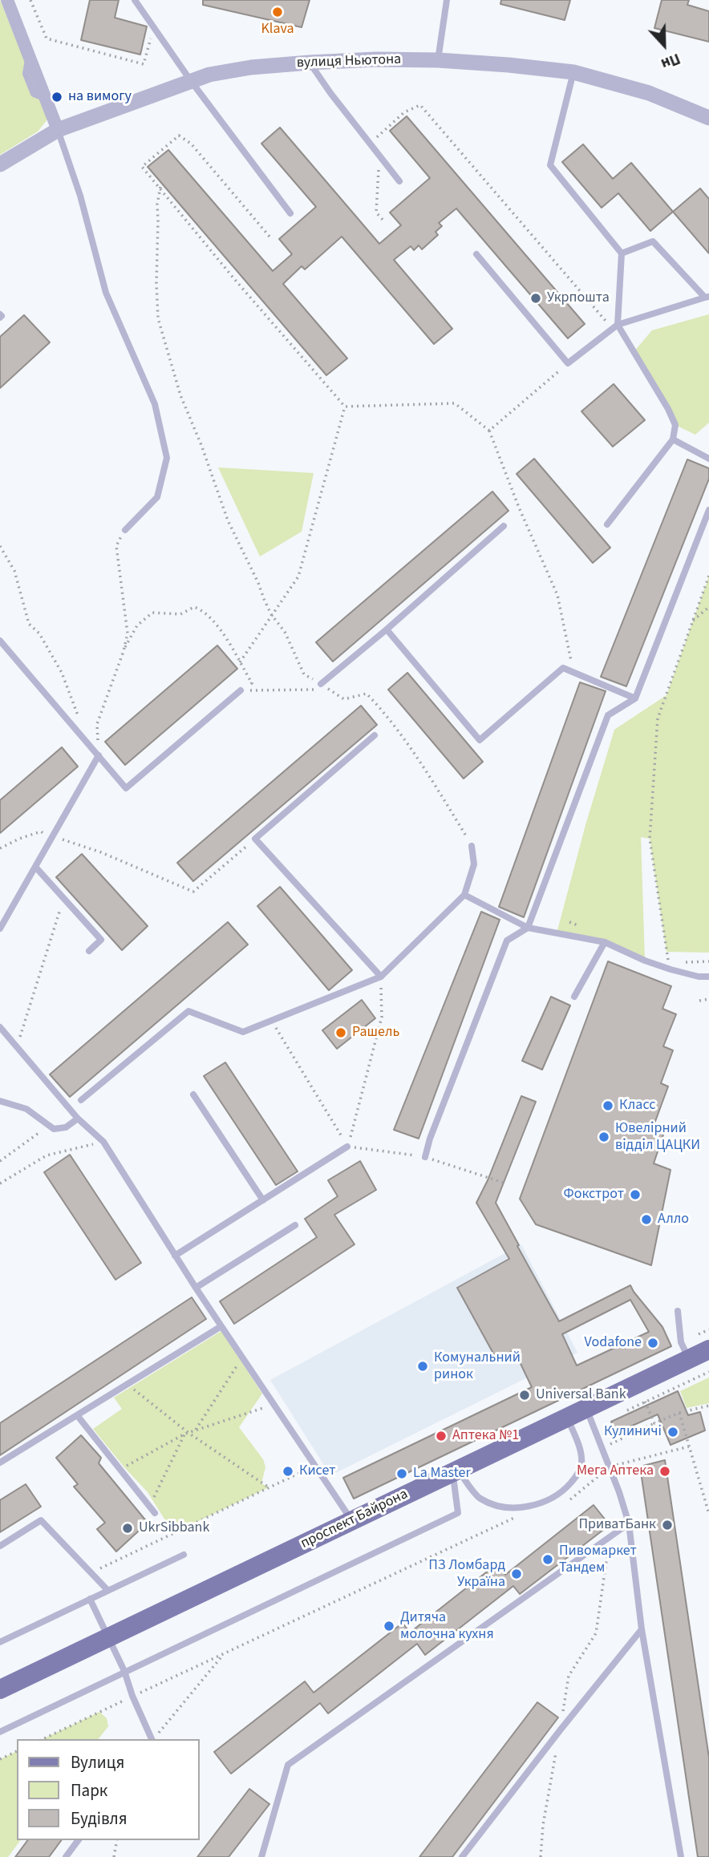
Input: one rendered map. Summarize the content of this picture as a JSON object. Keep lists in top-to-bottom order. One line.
{"streets":{"main road":["проспект Байрона"],"street":["вулиця Ньютона"]},"places":["Klava","на вимогу","Укрпошта","Рашель","Класс","Ювелірний відділ ЦАЦКИ","Фокстрот","Алло","Vodafone","Комунальний ринок","Universal Bank","Кулиничі","Аптека №1","Кисет","Мега Аптека","La Master","ПриватБанк","UkrSibbank","Пивомаркет Тандем","ПЗ Ломбард Україна","Дитяча молочна кухня"],"legend":["Вулиця","Парк","Будівля"],"north":"bottom"}
